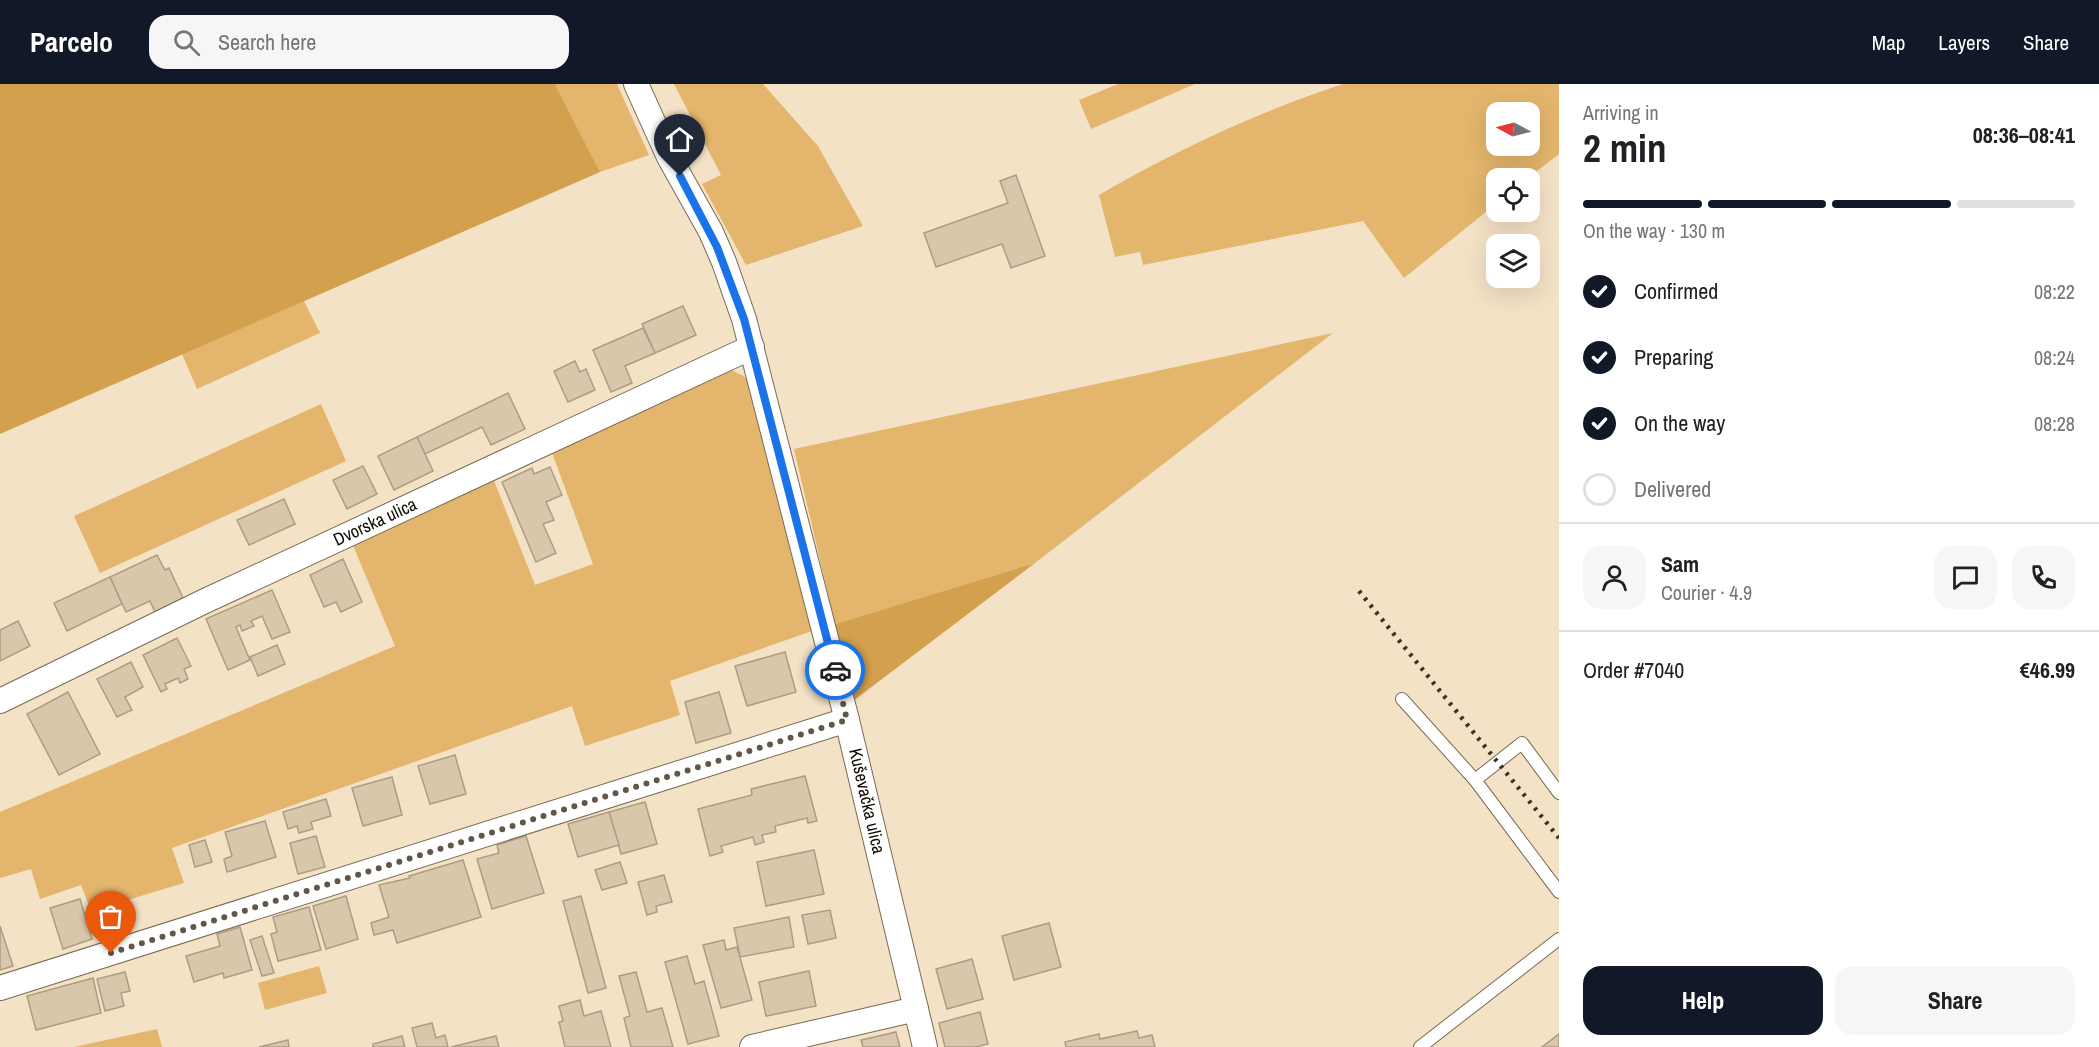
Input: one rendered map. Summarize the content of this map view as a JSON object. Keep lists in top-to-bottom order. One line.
{"streets":{"street":["Dvorska ulica","Kuševačka ulica"]},"crossings":[["Dvorska ulica","Kuševačka ulica"]],"north":"left","page":{"header":"Parcelo","search":"Search here","nav":["Map","Layers","Share"],"heading":["2 min","Arriving in","08:36–08:41"],"panel":["Sam","Courier · 4.9","Order #7040","€46.99"],"bar":"On the way · 130 m","list":[["Confirmed","08:22"],["Preparing","08:24"],["On the way","08:28"],"Delivered"],"buttons":["Help","Share"]}}
